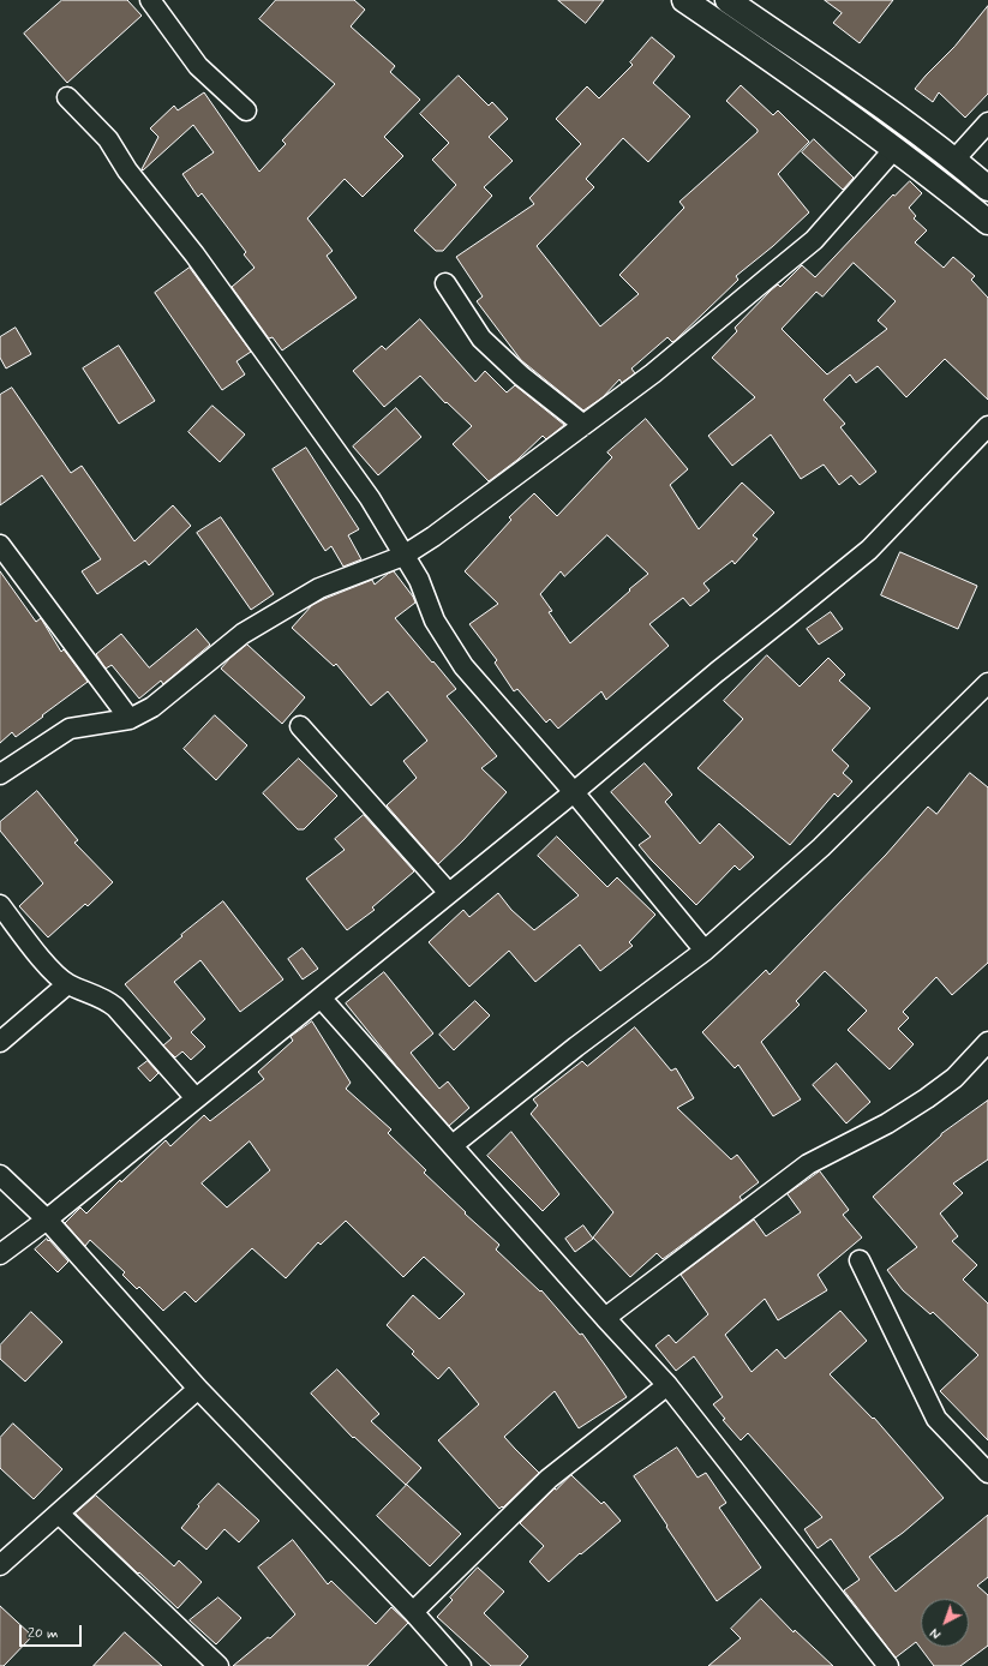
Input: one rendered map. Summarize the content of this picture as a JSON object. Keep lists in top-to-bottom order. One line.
{"scale_bar":"20 m","north":"bottom left"}
